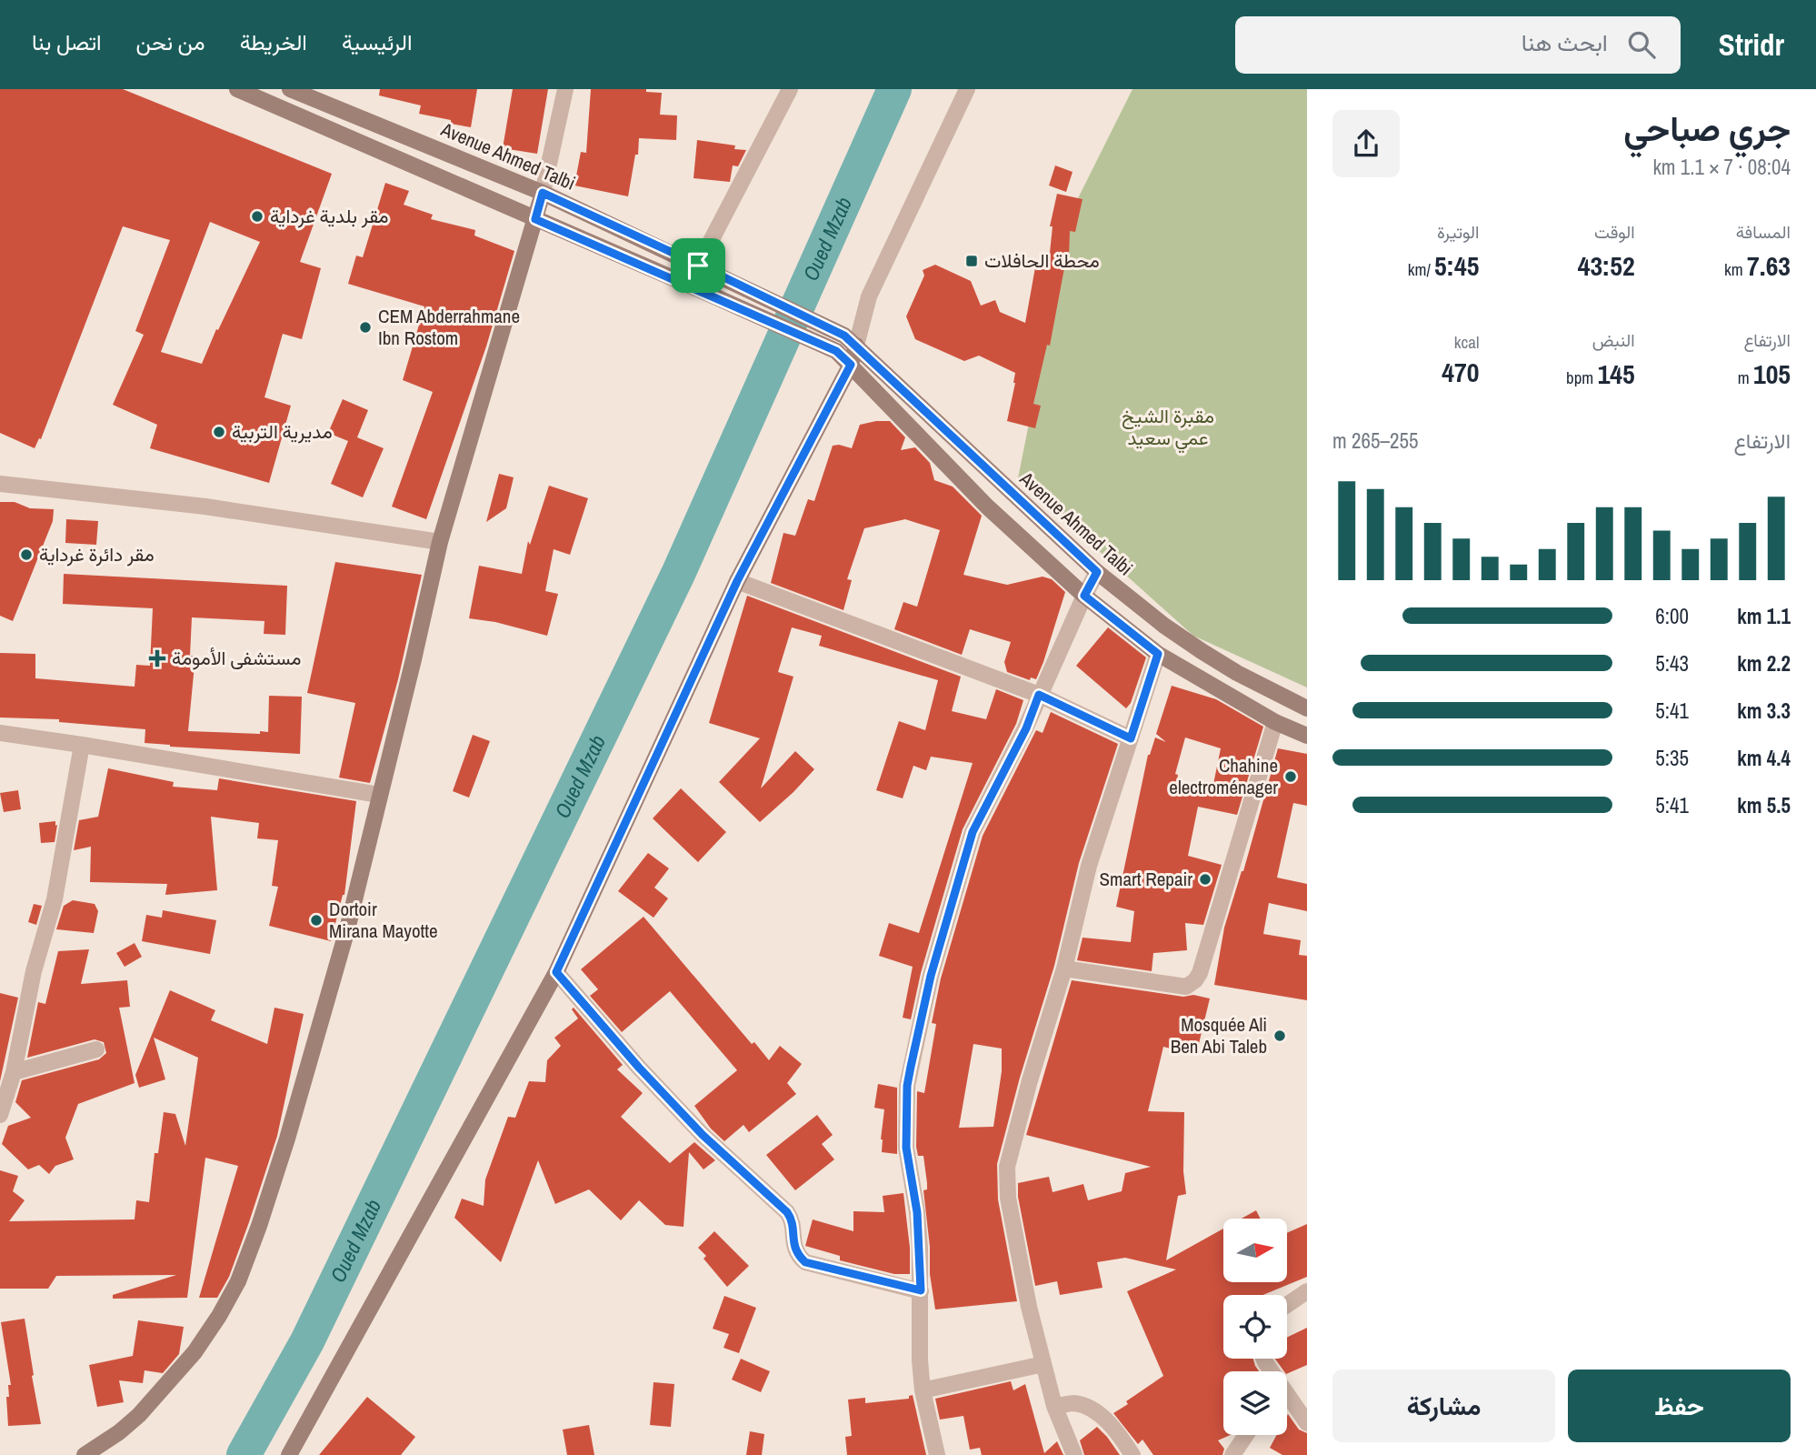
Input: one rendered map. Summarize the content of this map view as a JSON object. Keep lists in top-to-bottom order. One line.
{"streets":{"main road":["Avenue Ahmed Talbi"]},"water":["Oued Mzab"],"parks":["مقبرة الشيخ عمي سعيد"],"places":{"other":["مقر بلدية غرداية","CEM Abderrahmane Ibn Rostom","مديرية التربية","مقر دائرة غرداية","Chahine electroménager","Smart Repair","Dortoir Mirana Mayotte","Mosquée Ali Ben Abi Taleb"],"transit":["محطة الحافلات"],"health":["مستشفى الأمومة"]},"north":"right","page":{"header":"Stridr","search":"ابحث هنا","nav":["الرئيسية","الخريطة","من نحن","اتصل بنا"],"heading":["جري صباحي","08:04 · 7 × 1.1 km"],"stats":[["المسافة","7.63 km"],["الوقت","43:52"],["الوتيرة","5:45 /km"],["الارتفاع","105 m"],["النبض","145 bpm"],["kcal","470"]],"chart":["الارتفاع","255–265 m"],"list":[{"name":"1.1 km","note":"6:00"},{"name":"2.2 km","note":"5:43"},{"name":"3.3 km","note":"5:41"},{"name":"4.4 km","note":"5:35"},{"name":"5.5 km","note":"5:41"}],"buttons":["حفظ","مشاركة"]}}
